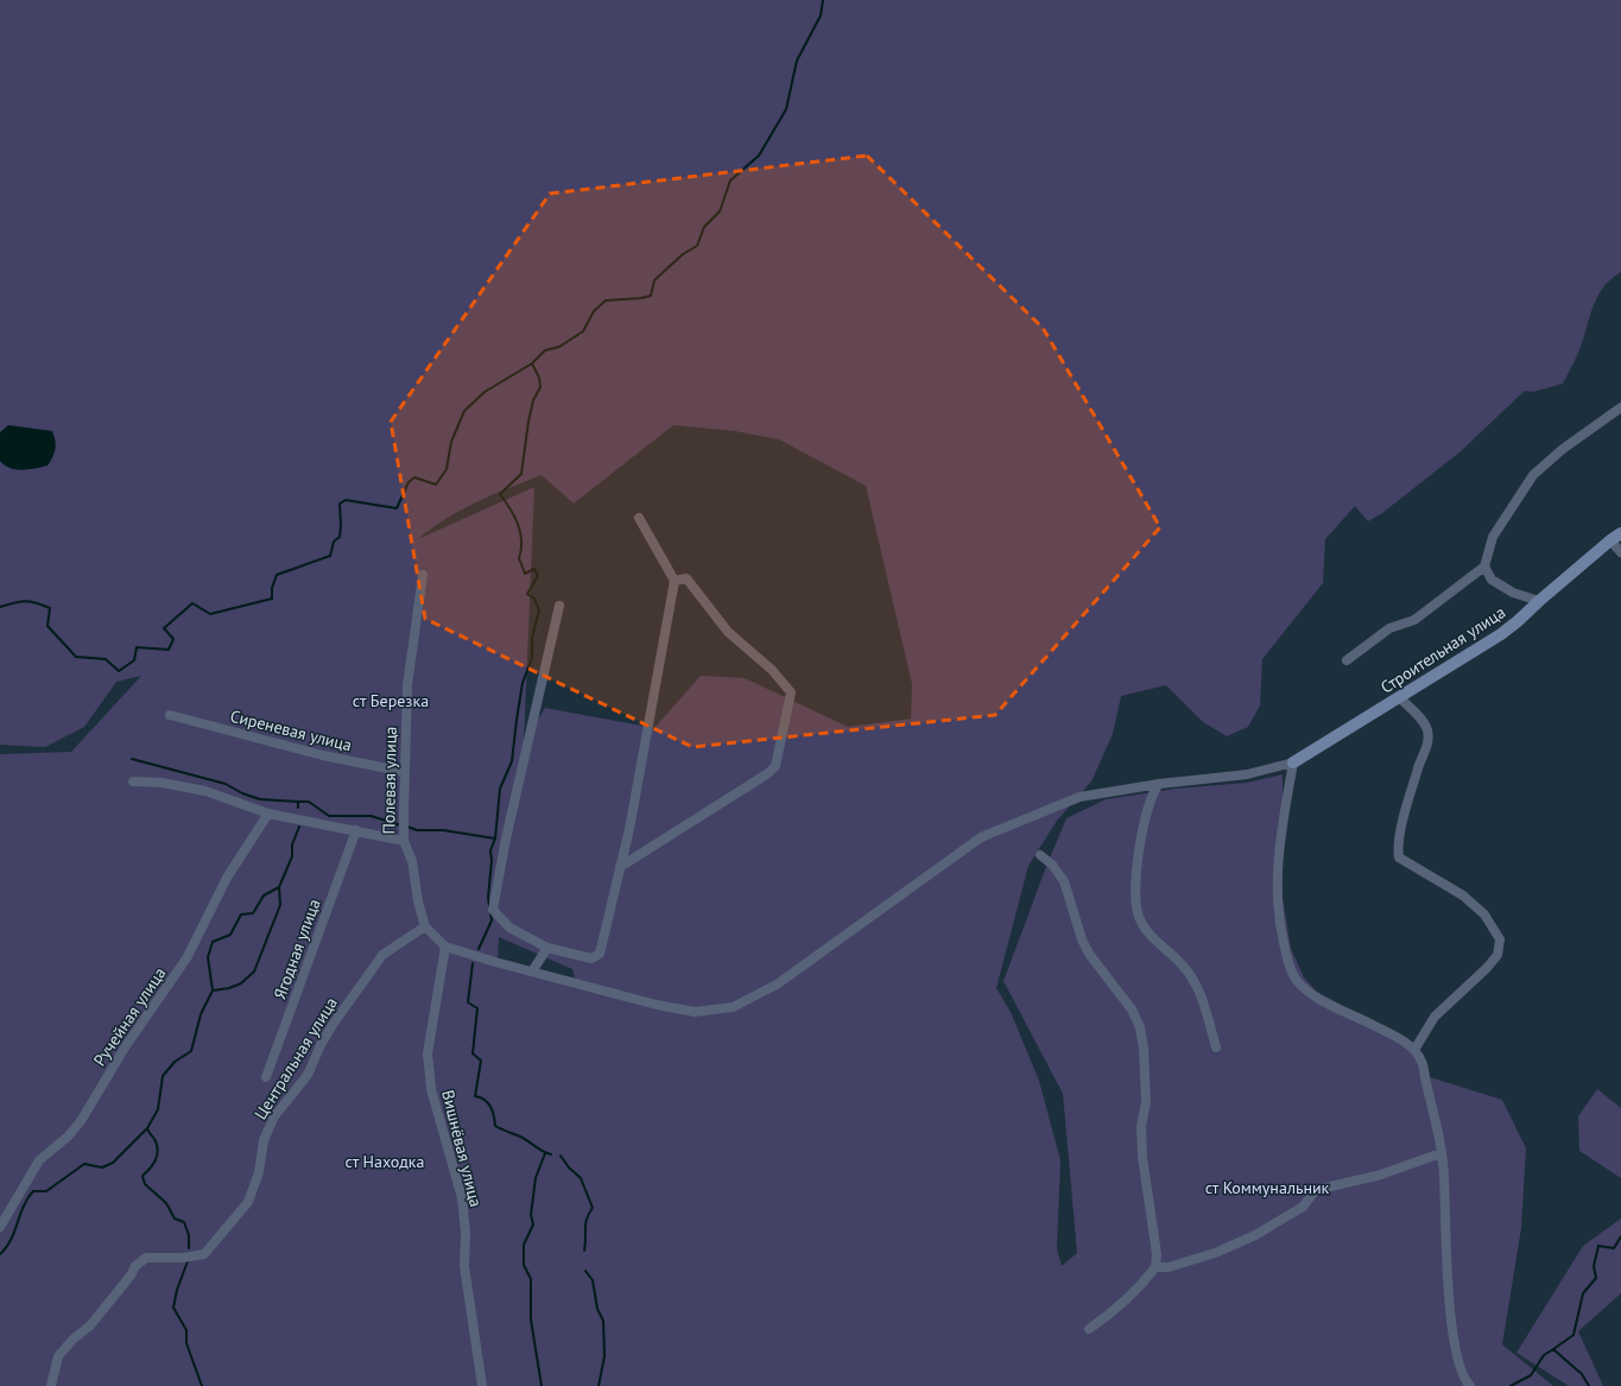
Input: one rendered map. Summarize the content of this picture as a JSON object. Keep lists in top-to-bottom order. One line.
{"streets":{"street":["Строительная улица","Сиреневая улица","Полевая улица","Ягодная улица","Ручейная улица","Центральная улица","Вишнёвая улица"]},"crossings":[["Сиреневая улица","Полевая улица"],["Полевая улица","Центральная улица"]],"parks":["ст Березка","ст Находка","ст Коммунальник"]}
